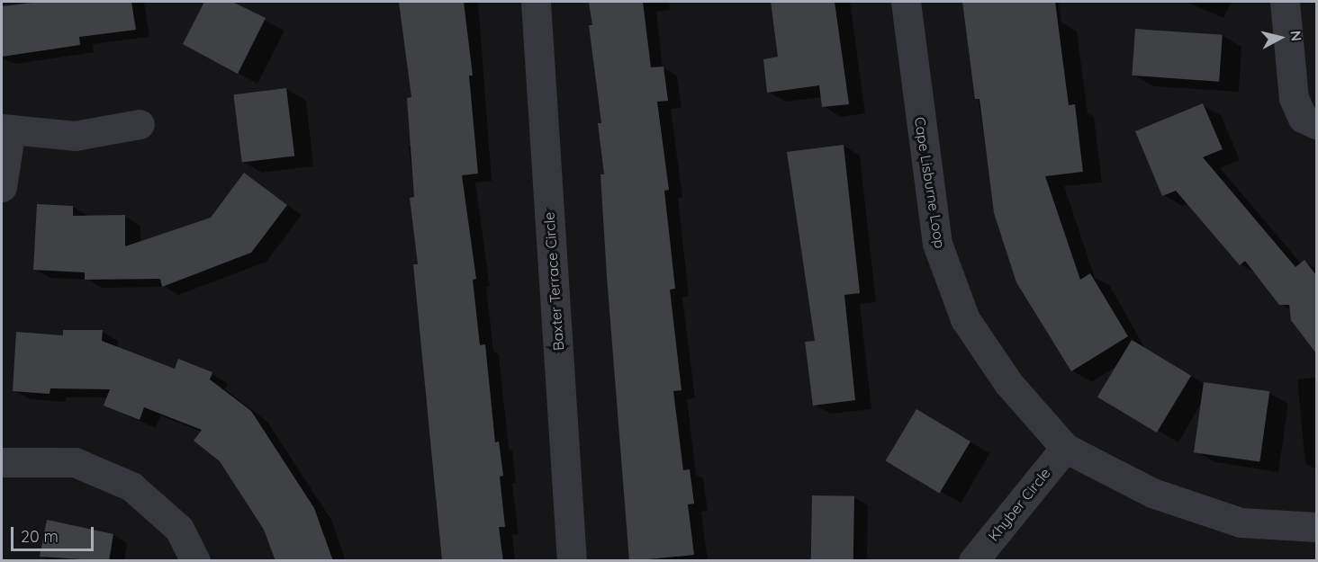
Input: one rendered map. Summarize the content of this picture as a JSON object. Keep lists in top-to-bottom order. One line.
{"streets":{"street":["Cape Lisburne Loop","Baxter Terrace Circle","Khyber Circle"]},"crossings":[["Cape Lisburne Loop","Khyber Circle"]],"scale_bar":"20 m","north":"right"}
